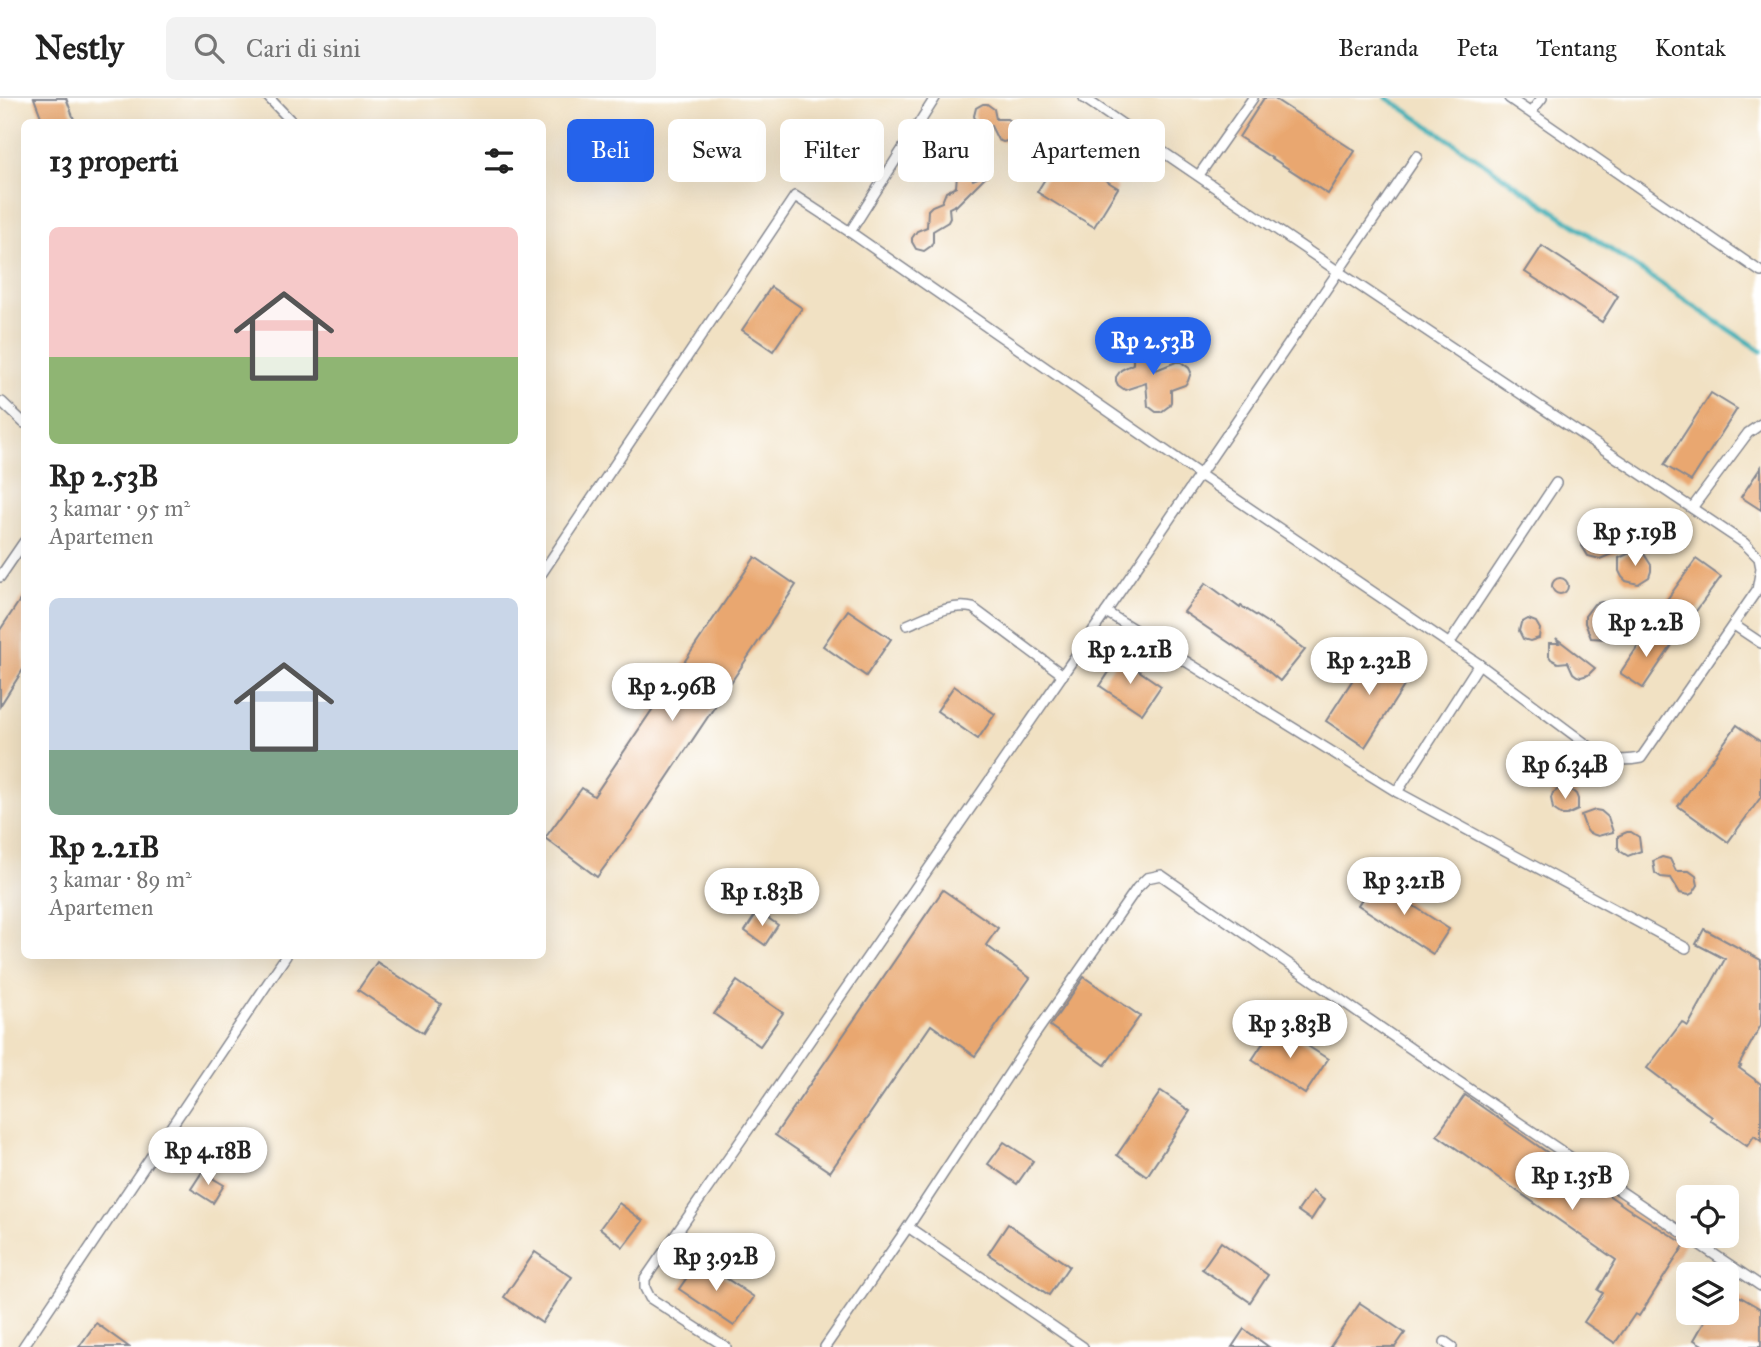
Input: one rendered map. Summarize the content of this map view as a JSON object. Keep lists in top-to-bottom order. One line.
{"page":{"header":"Nestly","search":"Cari di sini","nav":["Beranda","Peta","Tentang","Kontak"],"chip":["Beli","Sewa","Filter","Baru","Apartemen"],"heading":"13 properti","list":[{"name":"Rp 2.53B","note":"3 kamar · 95 m² · Apartemen"},{"name":"Rp 2.21B","note":"3 kamar · 89 m² · Apartemen"}],"price":["Rp 2.53B","Rp 5.19B","Rp 2.2B","Rp 2.21B","Rp 2.32B","Rp 2.96B","Rp 6.34B","Rp 3.21B","Rp 1.83B","Rp 3.83B","Rp 4.18B","Rp 1.35B","Rp 3.92B"]}}
